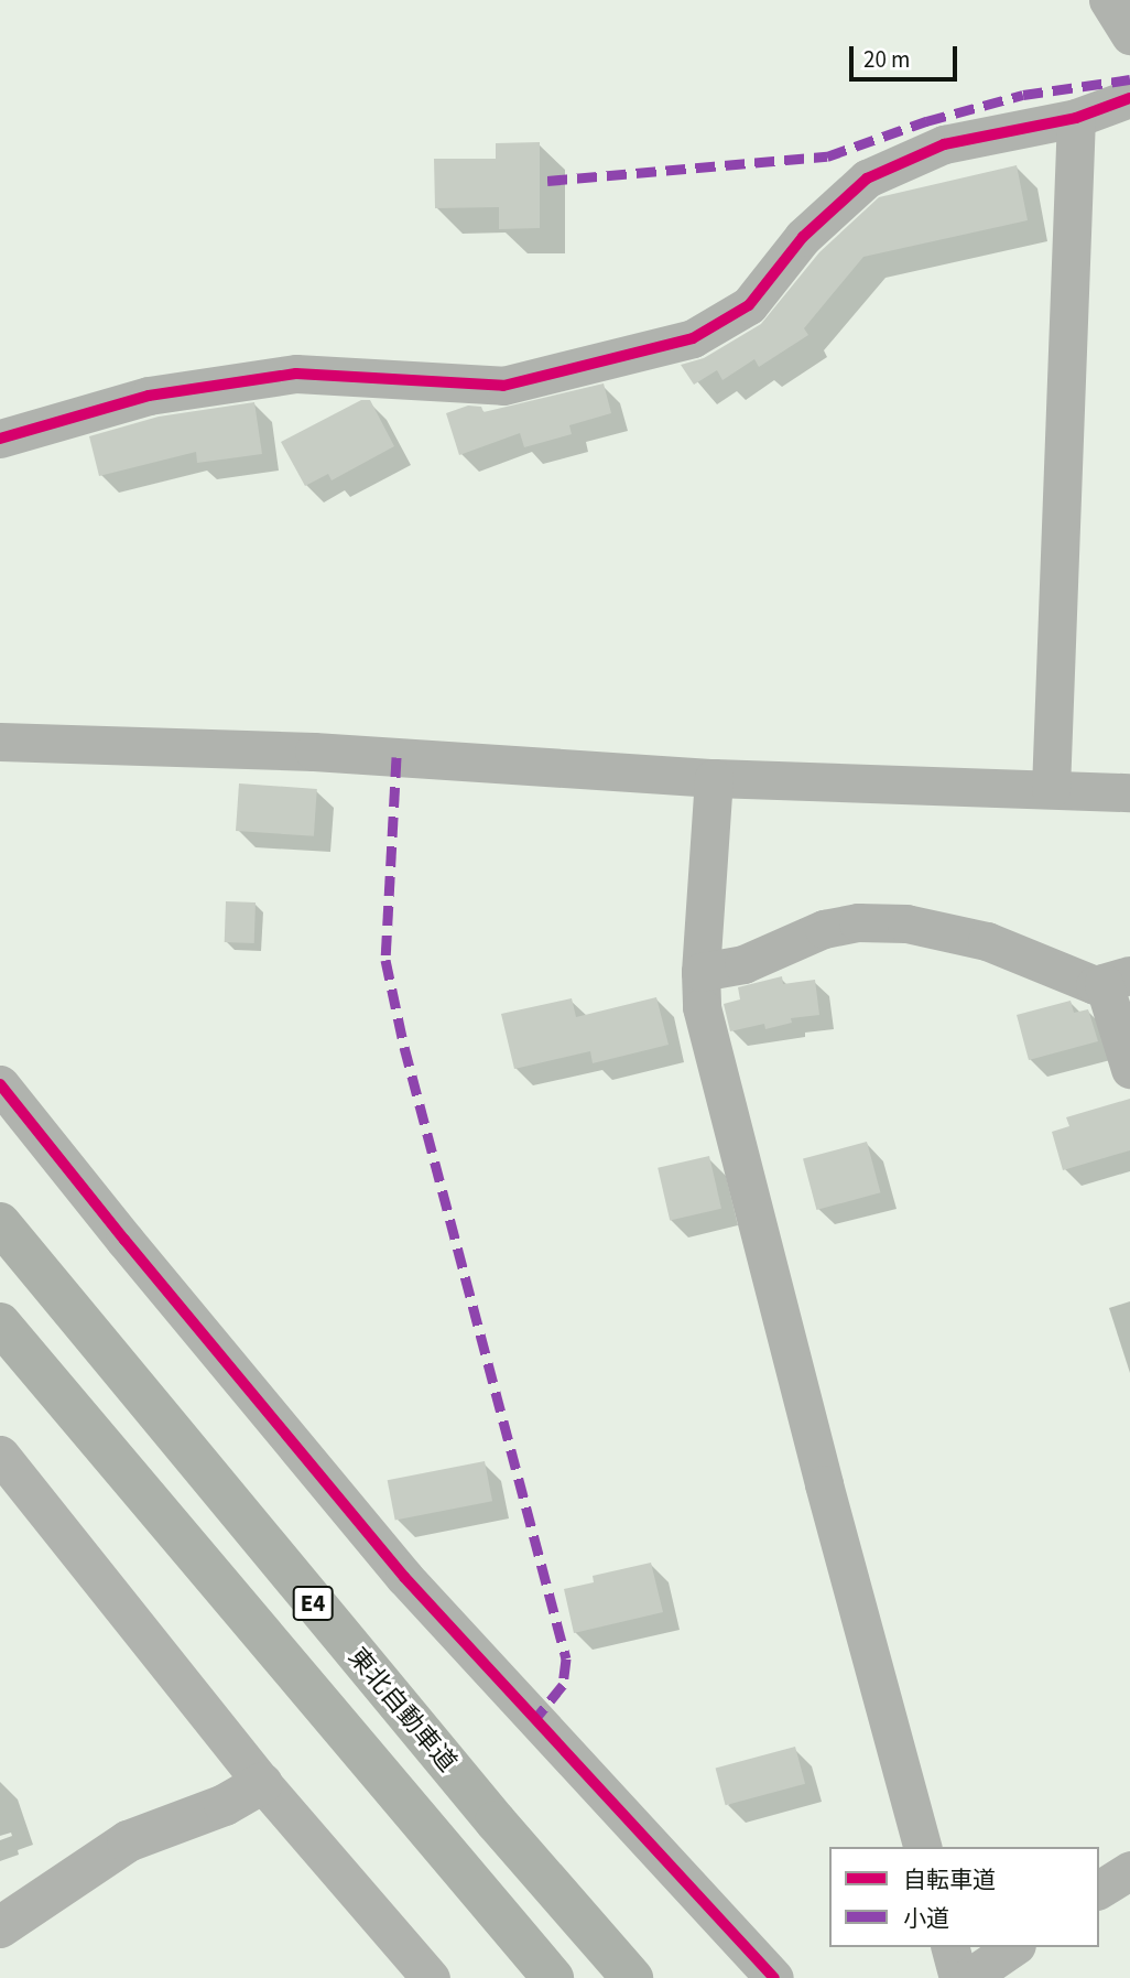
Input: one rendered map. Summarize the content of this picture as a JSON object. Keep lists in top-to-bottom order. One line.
{"streets":{"highway":["E4","東北自動車道"]},"legend":["自転車道","小道"],"scale_bar":"20 m"}
